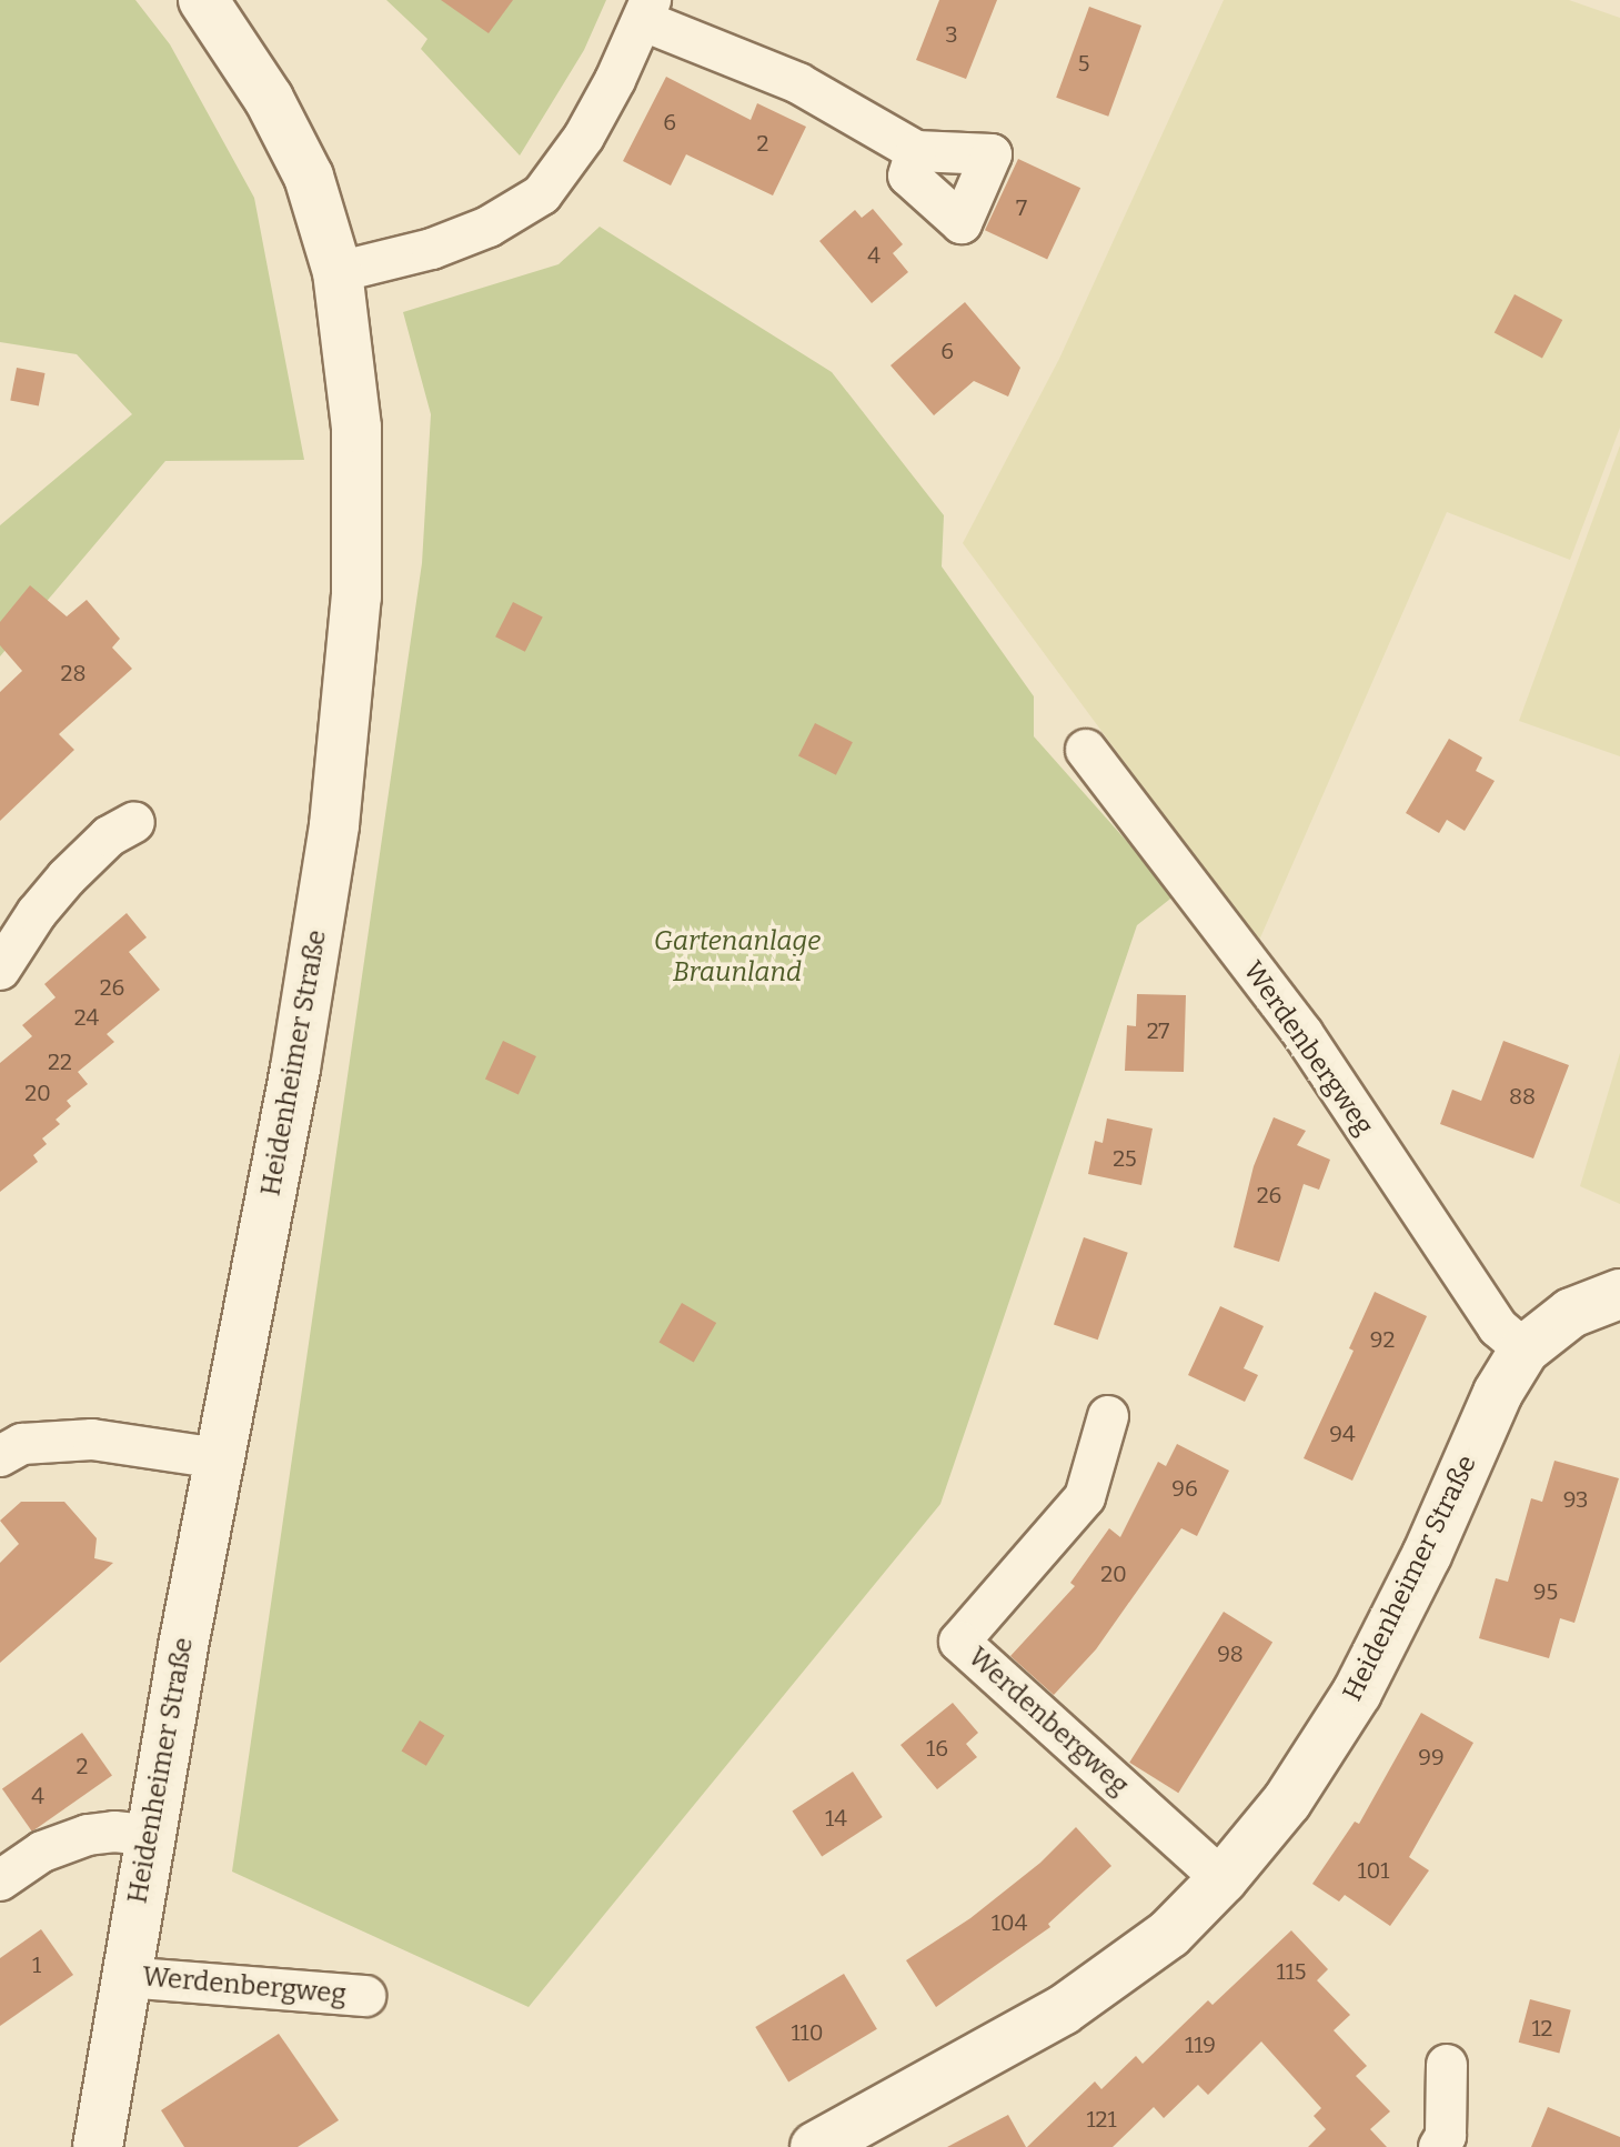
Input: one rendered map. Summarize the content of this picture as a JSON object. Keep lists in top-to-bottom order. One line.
{"streets":{"main road":["Heidenheimer Straße"],"street":["Werdenbergweg"]},"crossings":[["Werdenbergweg","Heidenheimer Straße"]],"parks":["Gartenanlage Braunland"],"house_numbers":["3","5","6","2","7","4","6","28","26","24","27","22","20","88","25","26","92","94","96","93","20","95","98","16","99","2","4","14","101","104","1","115","12","110","119","121"]}
